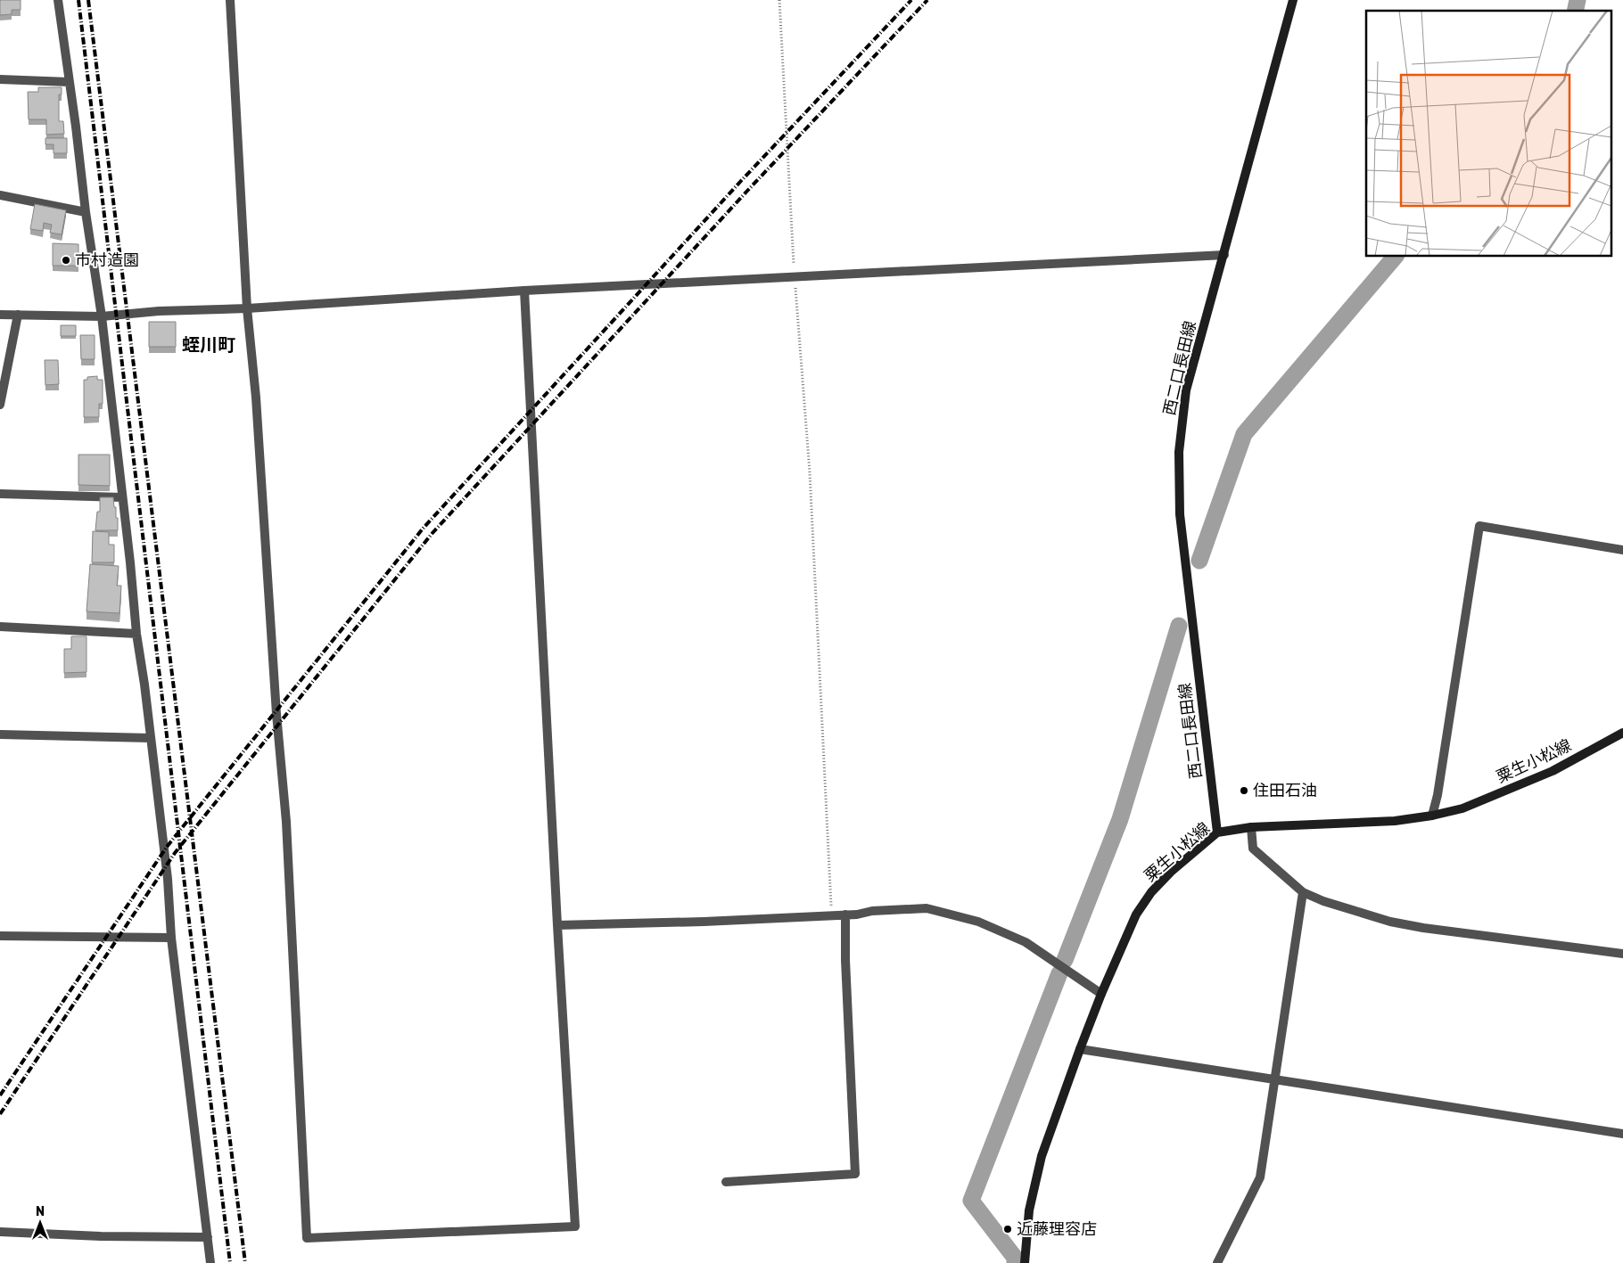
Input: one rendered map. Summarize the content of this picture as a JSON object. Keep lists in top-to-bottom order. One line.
{"streets":{"main road":["西二口長田線","粟生小松線"]},"crossings":[["西二口長田線","粟生小松線"]],"districts":["蛭川町"],"places":["市村造園","住田石油","近藤理容店"],"north":"top"}
